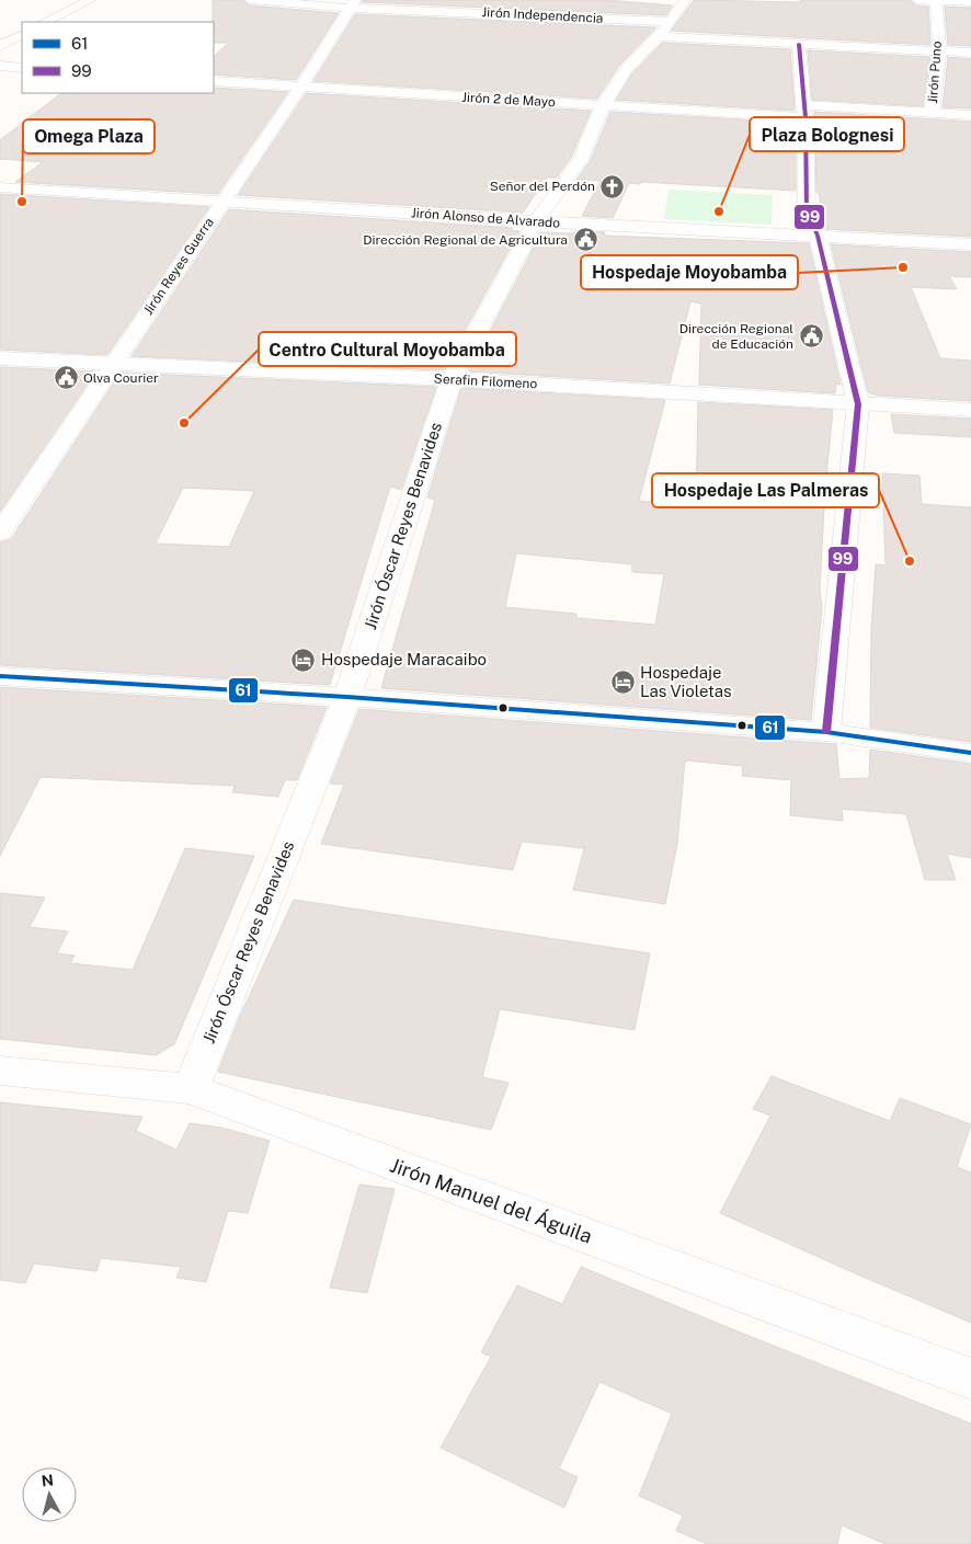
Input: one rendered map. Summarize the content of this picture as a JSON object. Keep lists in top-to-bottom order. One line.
{"streets":{"street":["Jirón Independencia","Jirón Puno","Jirón 2 de Mayo","Jirón Alonso de Alvarado","Jirón Reyes Guerra","Serafin Filomeno","Jirón Óscar Reyes Benavides","Jirón Manuel del Águila"]},"crossings":[["Jirón Independencia","Jirón Puno"],["Jirón Independencia","Jirón Reyes Guerra"],["Jirón Independencia","Jirón Óscar Reyes Benavides"],["Jirón Puno","Jirón 2 de Mayo"],["Jirón 2 de Mayo","Jirón Reyes Guerra"],["Jirón 2 de Mayo","Jirón Óscar Reyes Benavides"],["Jirón Alonso de Alvarado","Jirón Reyes Guerra"],["Jirón Alonso de Alvarado","Jirón Óscar Reyes Benavides"],["Jirón Reyes Guerra","Serafin Filomeno"],["Serafin Filomeno","Jirón Óscar Reyes Benavides"],["Jirón Óscar Reyes Benavides","Jirón Manuel del Águila"]],"places":{"church":["Señor del Perdón"],"other":["Omega Plaza","Plaza Bolognesi","Hospedaje Moyobamba","Centro Cultural Moyobamba","Hospedaje Las Palmeras"],"public building":["Dirección Regional de Agricultura","Dirección Regional de Educación","Olva Courier"],"hotel":["Hospedaje Maracaibo","Hospedaje Las Violetas"]},"lines":["transit line 99","transit line 61"],"legend":["61","99"],"north":"top"}
